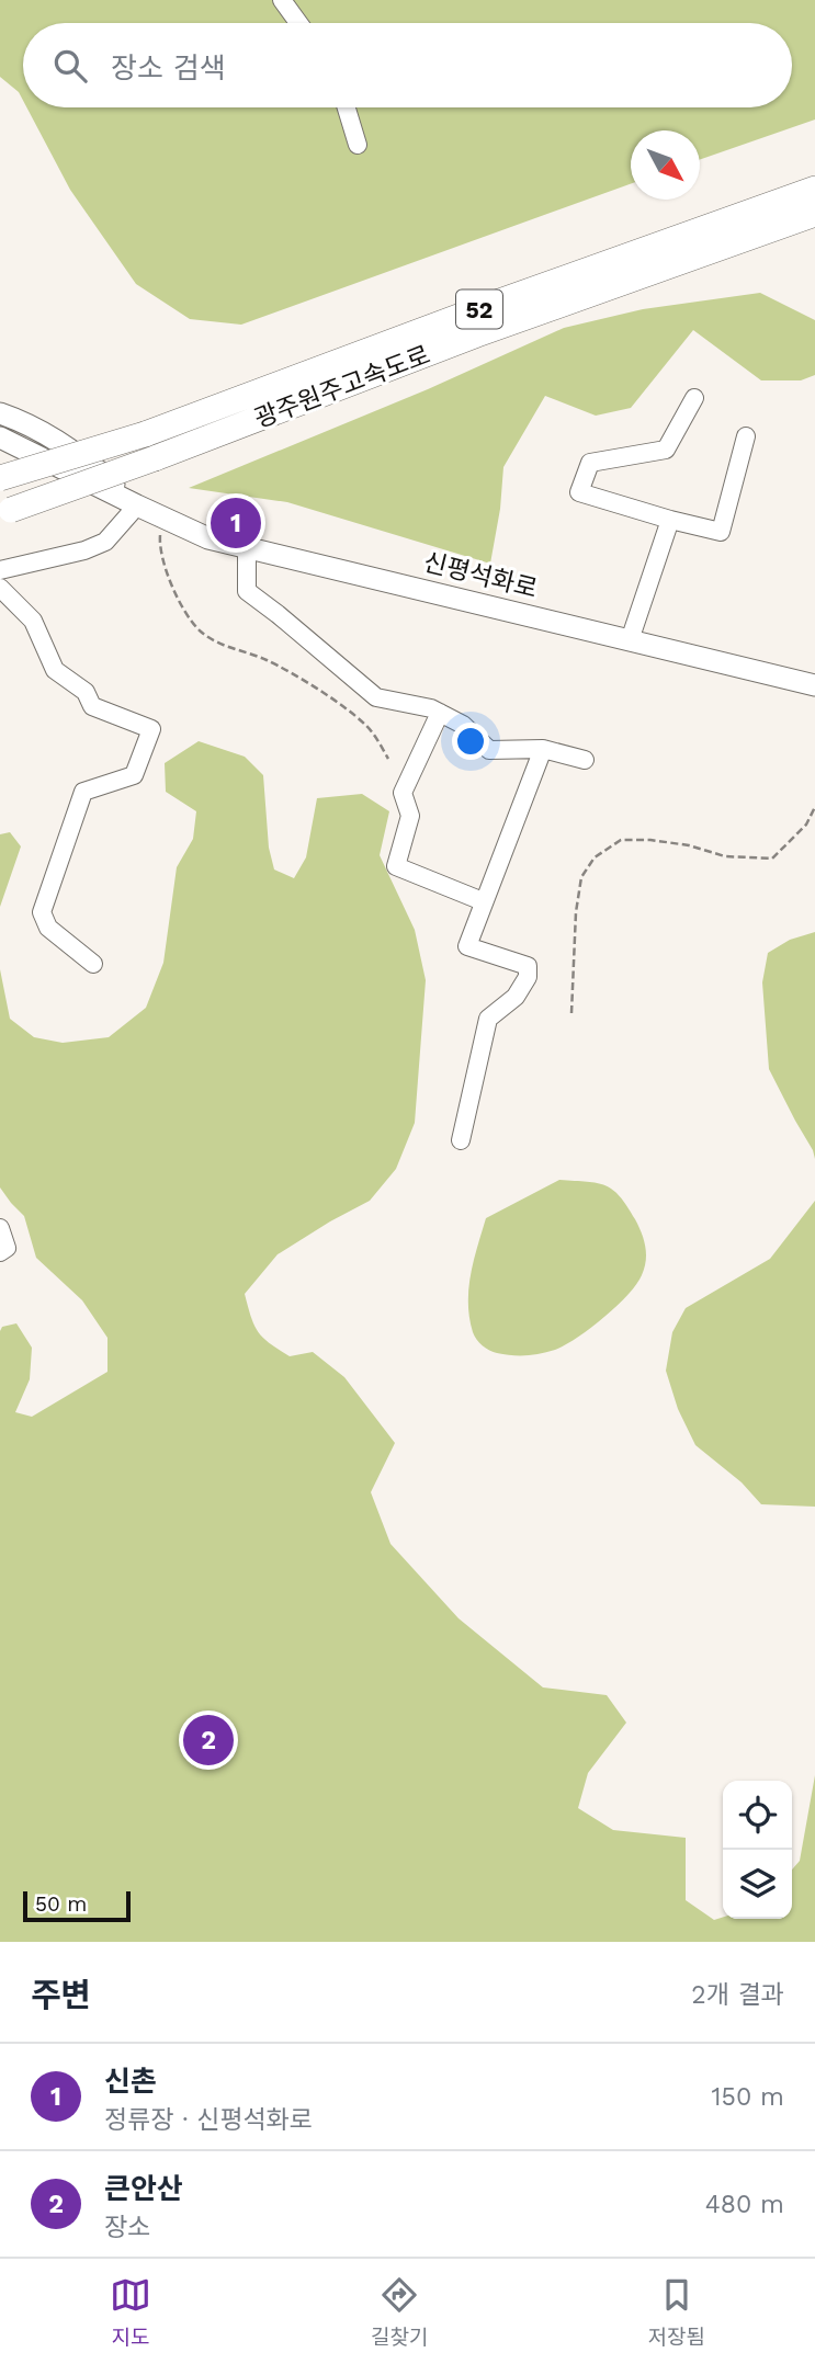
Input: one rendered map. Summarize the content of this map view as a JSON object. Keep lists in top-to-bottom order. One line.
{"streets":{"highway":["52","광주원주고속도로"],"main road":["신평석화로"]},"scale_bar":"50 m","north":"bottom right","page":{"search":"장소 검색","pins":["1","2"],"scale":"50 m","heading":["주변","2개 결과"],"list":[{"mark":"1","name":"신촌","note":"정류장 · 신평석화로","value":"150 m"},{"mark":"2","name":"큰안산","note":"장소","value":"480 m"}],"nav":["지도","길찾기","저장됨"]}}
